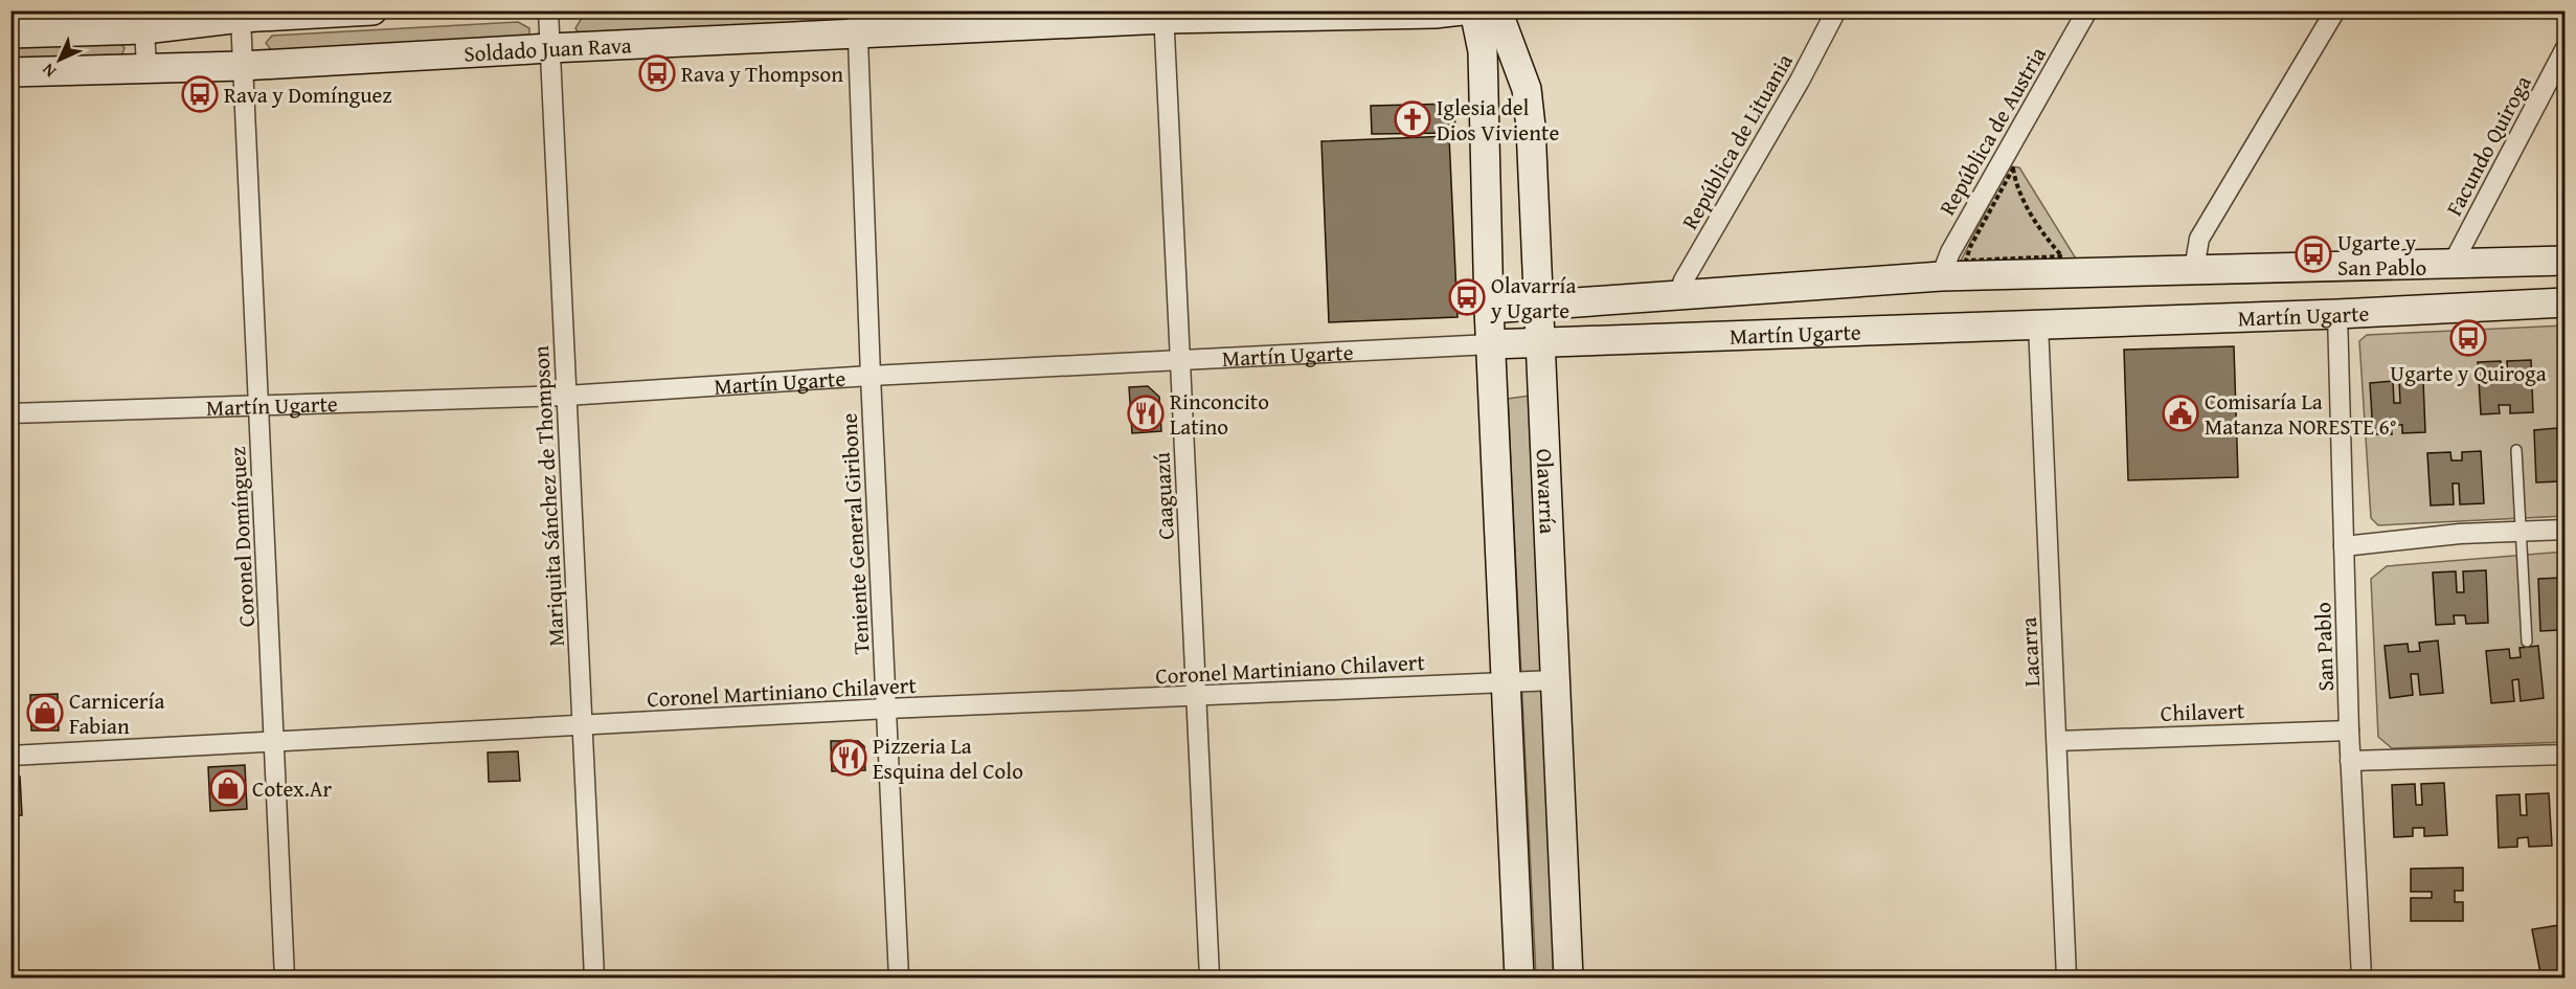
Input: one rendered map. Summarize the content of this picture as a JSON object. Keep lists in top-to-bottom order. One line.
{"streets":{"street":["Soldado Juan Rava","República de Austria","República de Lituania","Facundo Quiroga","Martín Ugarte","Olavarría","Mariquita Sánchez de Thompson","Caaguazú","Teniente General Giribone","Coronel Domínguez","San Pablo","Lacarra","Coronel Martiniano Chilavert","Chilavert"]},"crossings":[["Soldado Juan Rava","Mariquita Sánchez de Thompson"],["Soldado Juan Rava","Caaguazú"],["Soldado Juan Rava","Teniente General Giribone"],["Soldado Juan Rava","Coronel Domínguez"],["República de Austria","Martín Ugarte"],["República de Lituania","Martín Ugarte"],["Facundo Quiroga","Martín Ugarte"],["Martín Ugarte","Olavarría"],["Martín Ugarte","Mariquita Sánchez de Thompson"],["Martín Ugarte","Caaguazú"],["Martín Ugarte","Teniente General Giribone"],["Martín Ugarte","Coronel Domínguez"],["Martín Ugarte","San Pablo"],["Martín Ugarte","Lacarra"],["Olavarría","Coronel Martiniano Chilavert"],["Mariquita Sánchez de Thompson","Coronel Martiniano Chilavert"],["Caaguazú","Coronel Martiniano Chilavert"],["Teniente General Giribone","Coronel Martiniano Chilavert"],["Coronel Domínguez","Coronel Martiniano Chilavert"],["San Pablo","Chilavert"],["Lacarra","Chilavert"]],"places":{"bus stop":["Rava y Thompson","Rava y Domínguez","Ugarte y San Pablo","Olavarría y Ugarte","Ugarte y Quiroga"],"church":["Iglesia del Dios Viviente"],"restaurant":["Rinconcito Latino","Pizzeria La Esquina del Colo"],"public building":["Comisaría La Matanza NORESTE 6°"],"shop":["Carnicería Fabian","Cotex.Ar"]},"north":"bottom left"}
